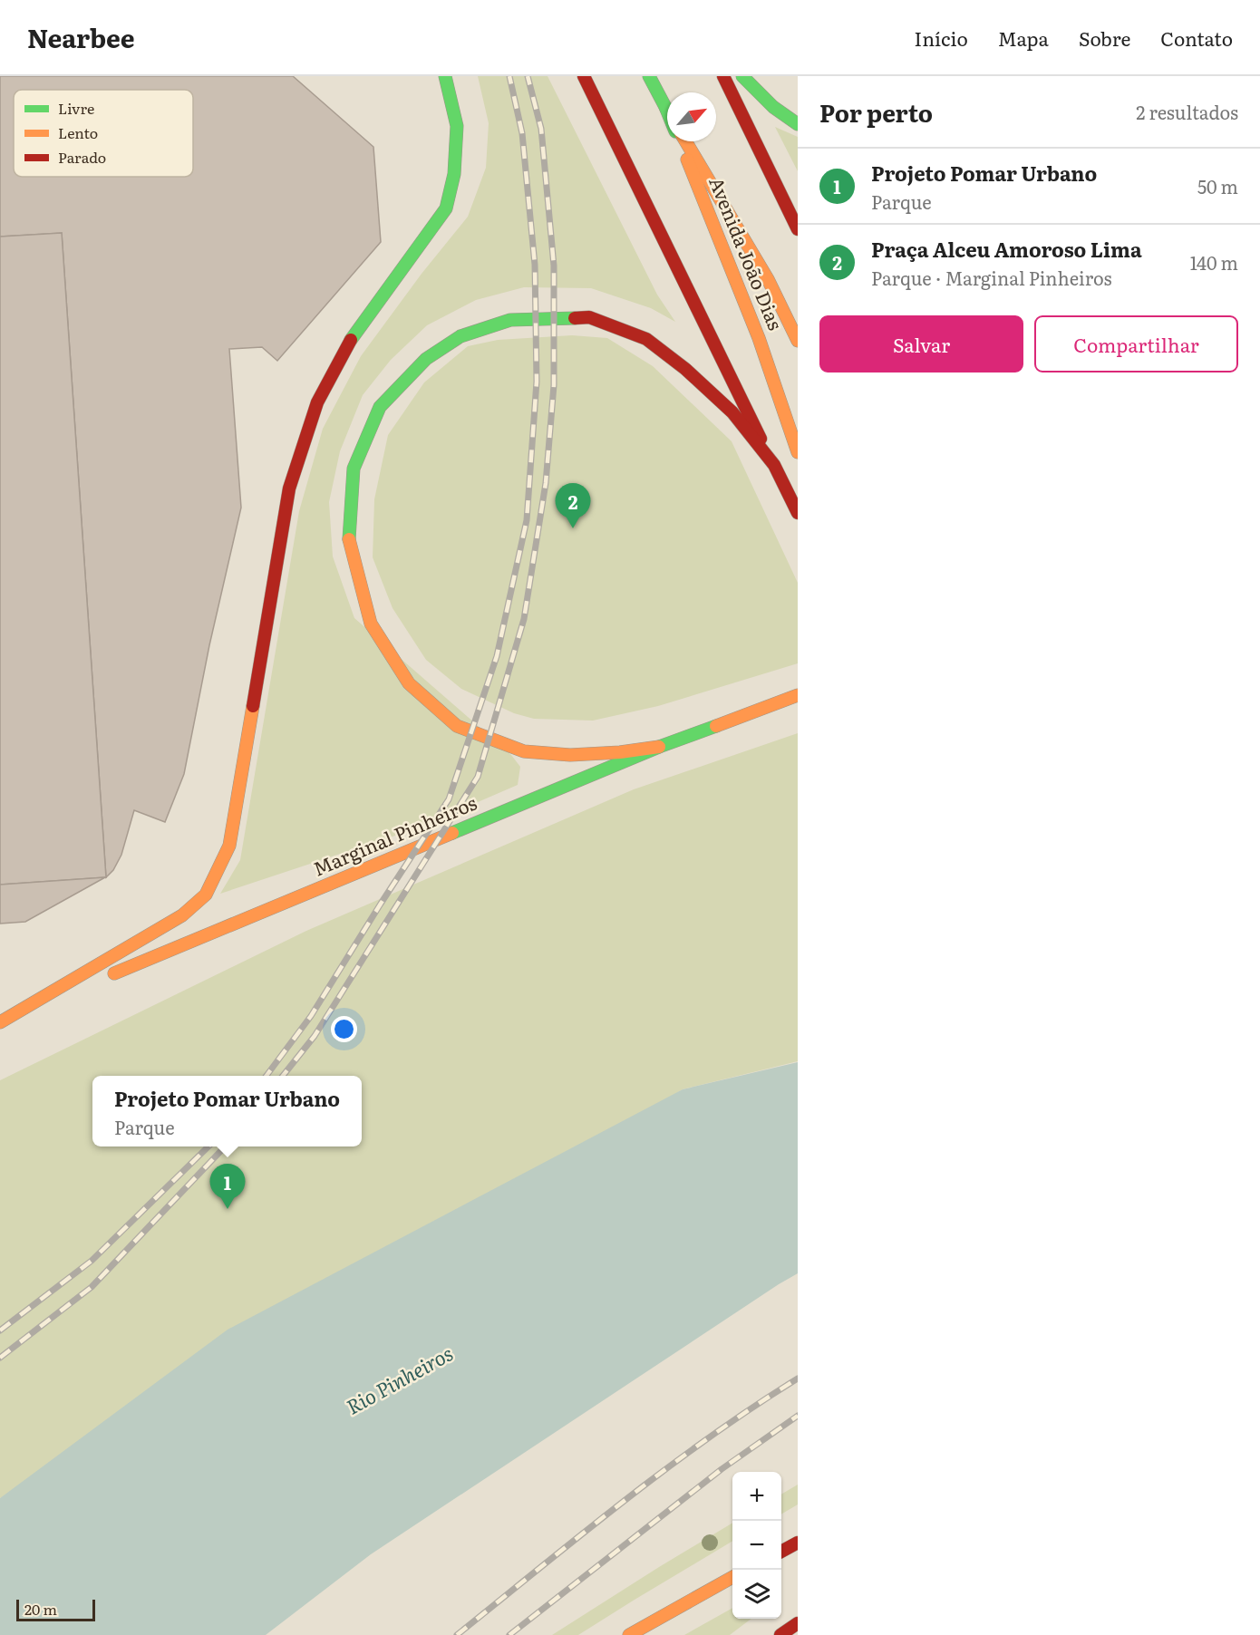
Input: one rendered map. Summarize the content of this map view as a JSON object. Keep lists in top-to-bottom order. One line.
{"streets":{"main road":["Avenida João Dias","Marginal Pinheiros"]},"water":["Rio Pinheiros"],"legend":["Livre","Lento","Parado"],"scale_bar":"20 m","north":"top right","page":{"header":"Nearbee","nav":["Início","Mapa","Sobre","Contato"],"heading":["Por perto","2 resultados"],"list":[{"mark":"1","name":"Projeto Pomar Urbano","note":"Parque","value":"50 m"},{"mark":"2","name":"Praça Alceu Amoroso Lima","note":"Parque · Marginal Pinheiros","value":"140 m"}],"buttons":["Salvar","Compartilhar"],"pins":["2","1"],"popup":["Projeto Pomar Urbano","Parque"],"map_buttons":["+","−"],"scale":"20 m"}}
